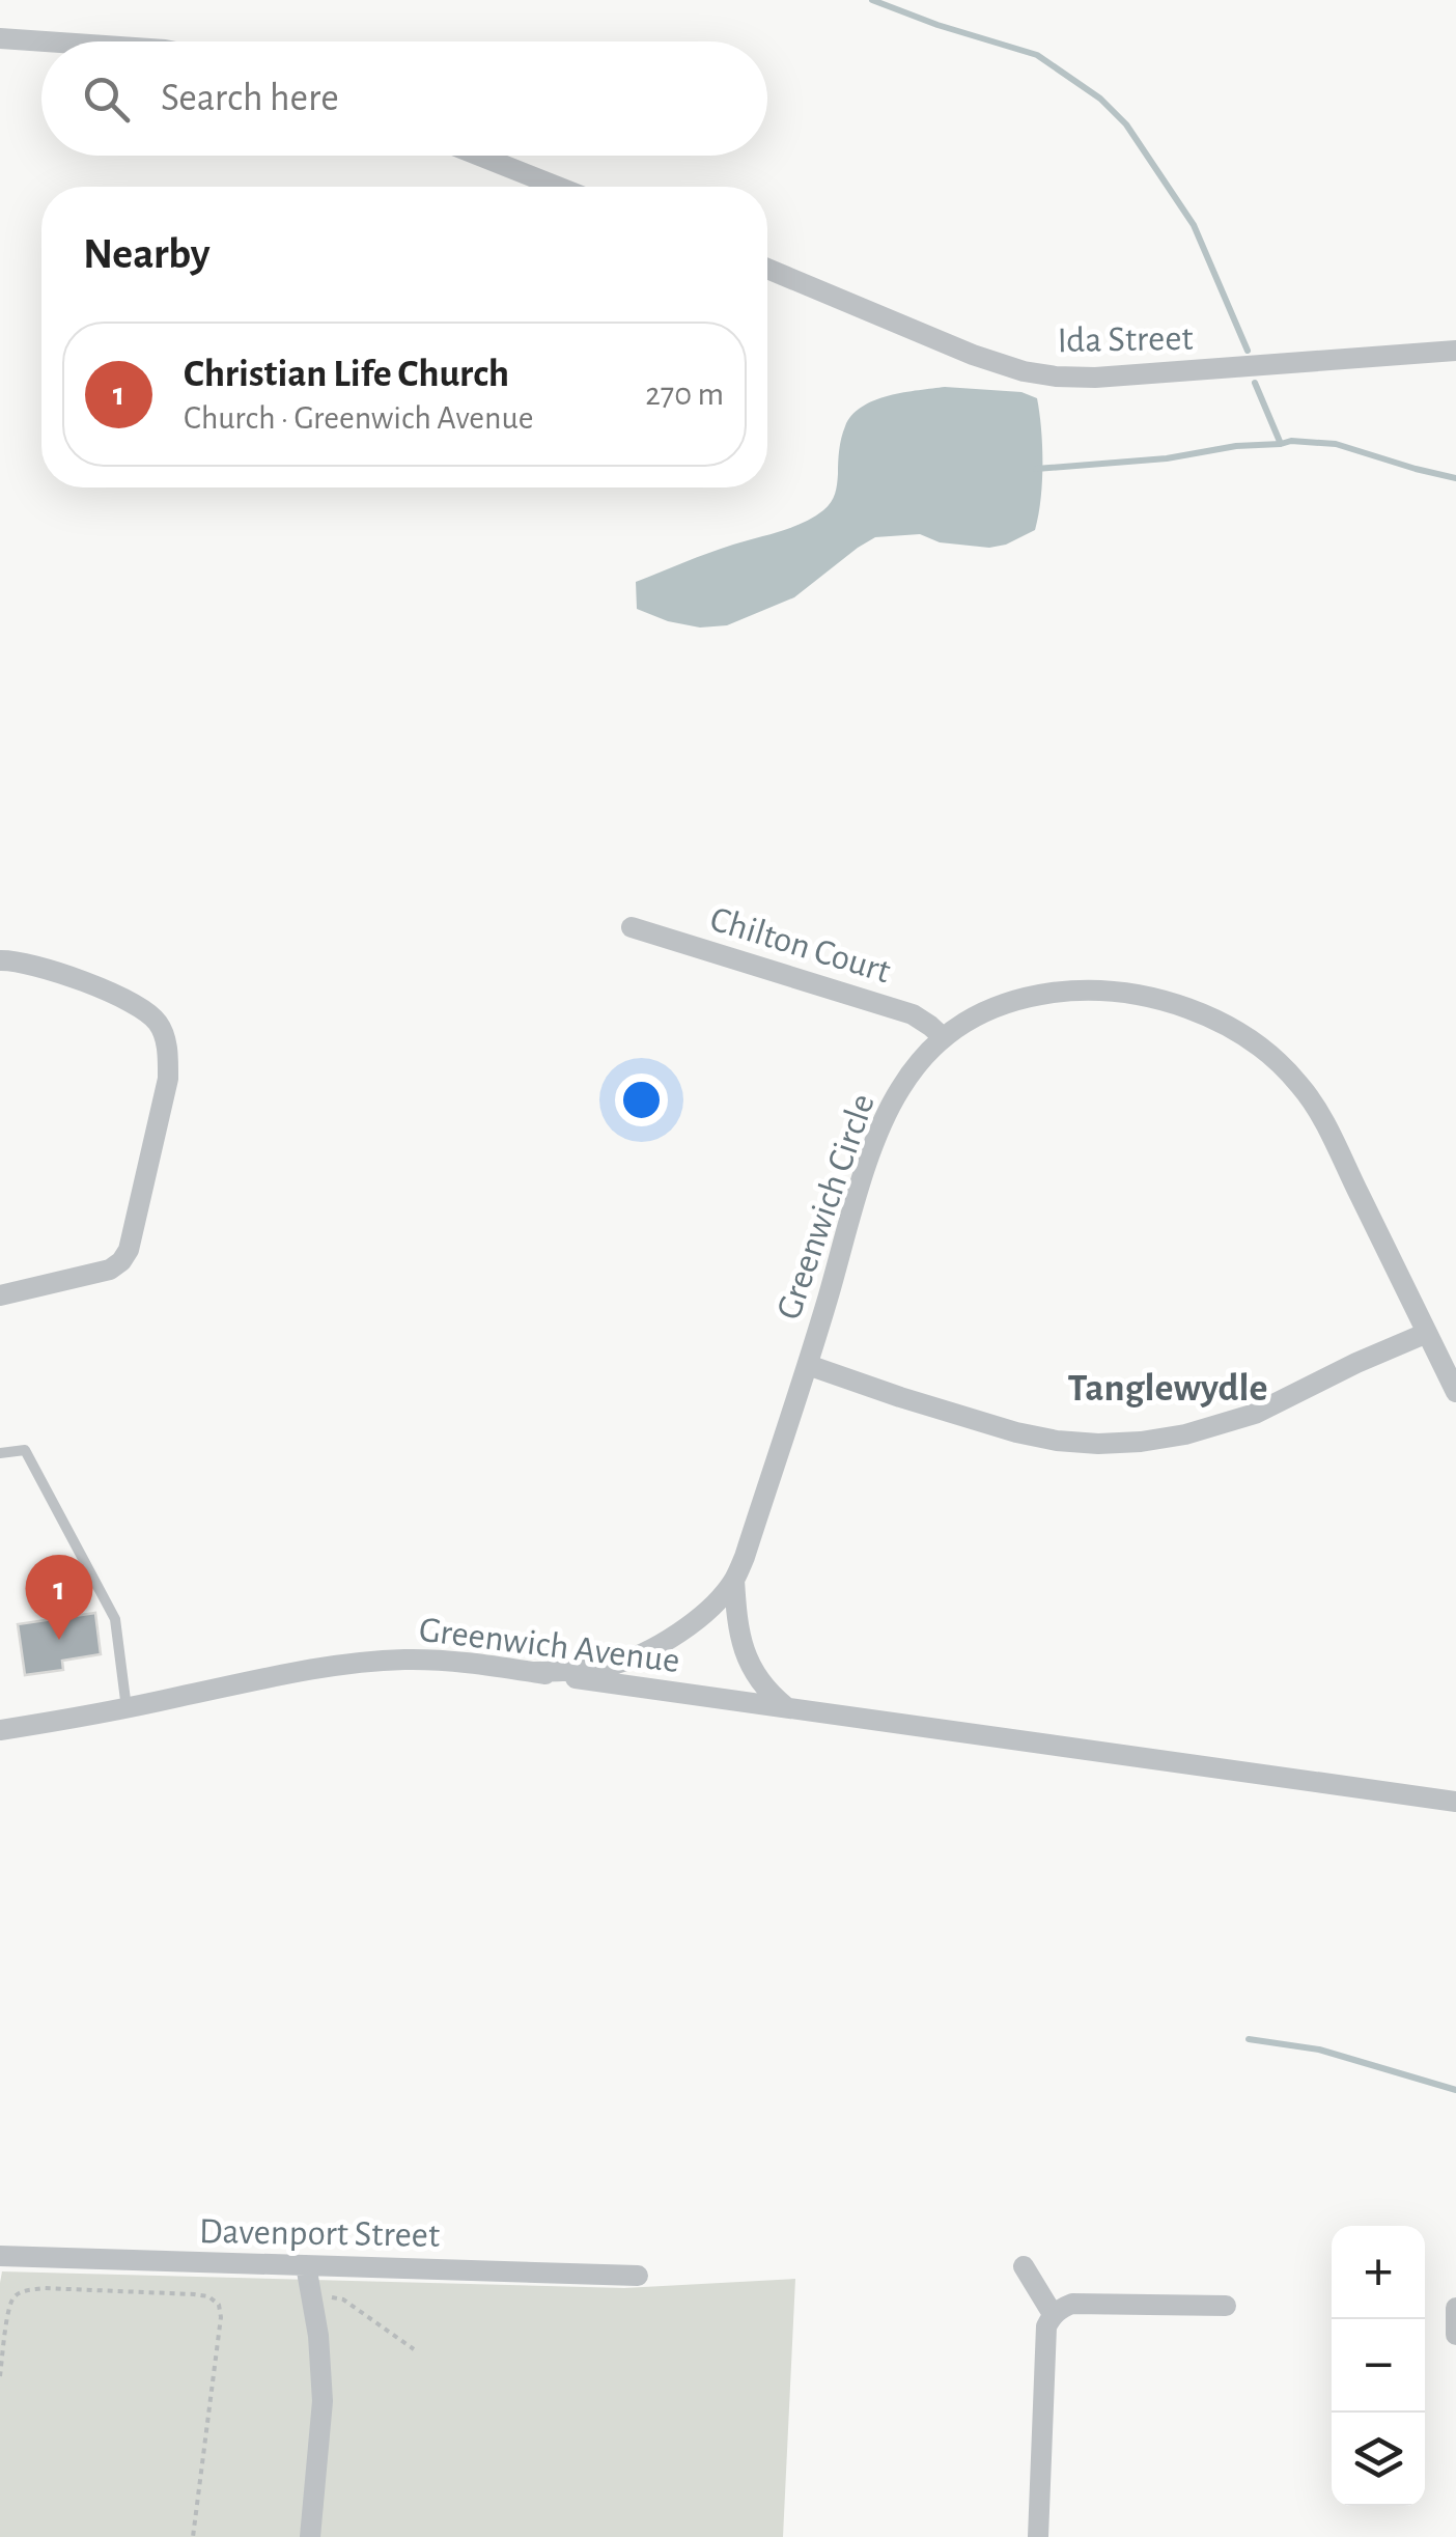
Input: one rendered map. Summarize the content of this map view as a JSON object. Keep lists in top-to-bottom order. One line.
{"streets":{"street":["Ida Street","Chilton Court","Greenwich Circle","Greenwich Avenue","Davenport Street"]},"crossings":[["Chilton Court","Greenwich Circle"],["Greenwich Circle","Greenwich Avenue"]],"districts":["Tanglewydle"],"page":{"search":"Search here","heading":"Nearby","list":[{"mark":"1","name":"Christian Life Church","note":"Church · Greenwich Avenue","value":"270 m"}],"pins":"1","map_buttons":["+","−"]}}
